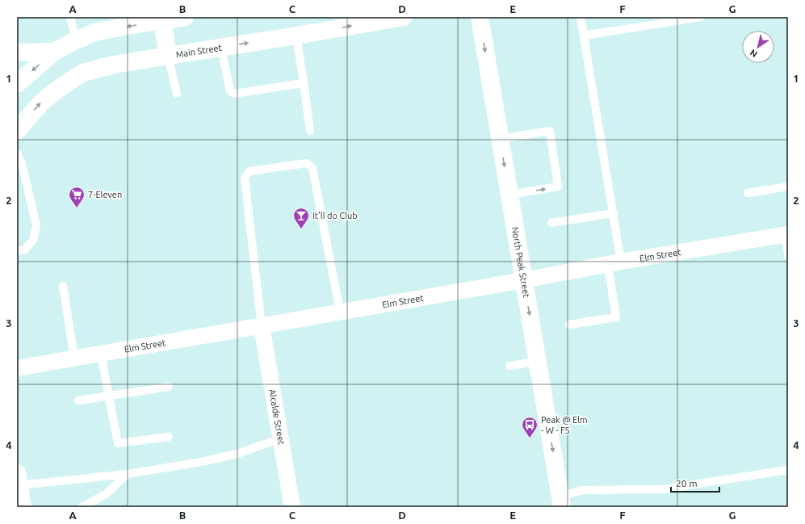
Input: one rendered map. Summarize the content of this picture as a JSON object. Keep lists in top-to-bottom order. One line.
{"streets":{"main road":["Main Street","North Peak Street"],"street":["Elm Street","Alcalde Street"]},"crossings":[["Elm Street","North Peak Street"],["Elm Street","Alcalde Street"]],"one_way":["North Peak Street"],"places":{"supermarket":["7-Eleven"],"bar":["It'll do Club"],"bus stop":["Peak @ Elm - W - FS"]},"scale_bar":"20 m","north":"bottom left","grid":{"columns":["A","B","C","D","E","F","G"],"rows":["1","2","3","4"]}}
